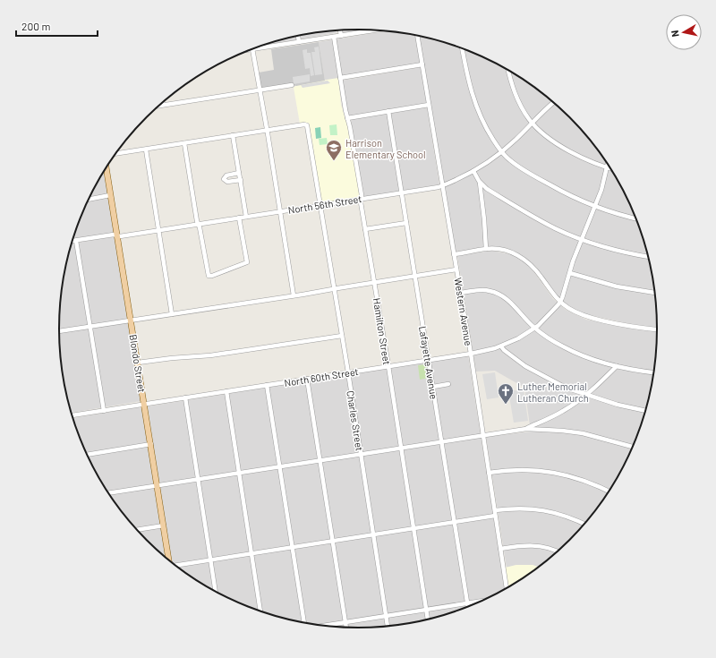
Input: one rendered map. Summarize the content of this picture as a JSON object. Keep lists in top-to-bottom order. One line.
{"streets":{"main road":["Blondo Street"],"street":["North 56th Street","Western Avenue","Hamilton Street","Lafayette Avenue","North 60th Street","Charles Street"]},"crossings":[["North 56th Street","Western Avenue"],["North 56th Street","Hamilton Street"],["North 56th Street","Lafayette Avenue"],["North 56th Street","Blondo Street"],["North 56th Street","Charles Street"],["Western Avenue","North 60th Street"],["Hamilton Street","North 60th Street"],["Lafayette Avenue","North 60th Street"],["Blondo Street","North 60th Street"],["North 60th Street","Charles Street"]],"places":{"school or university":["Harrison Elementary School"],"church":["Luther Memorial Lutheran Church"]},"scale_bar":"200 m","north":"left"}
